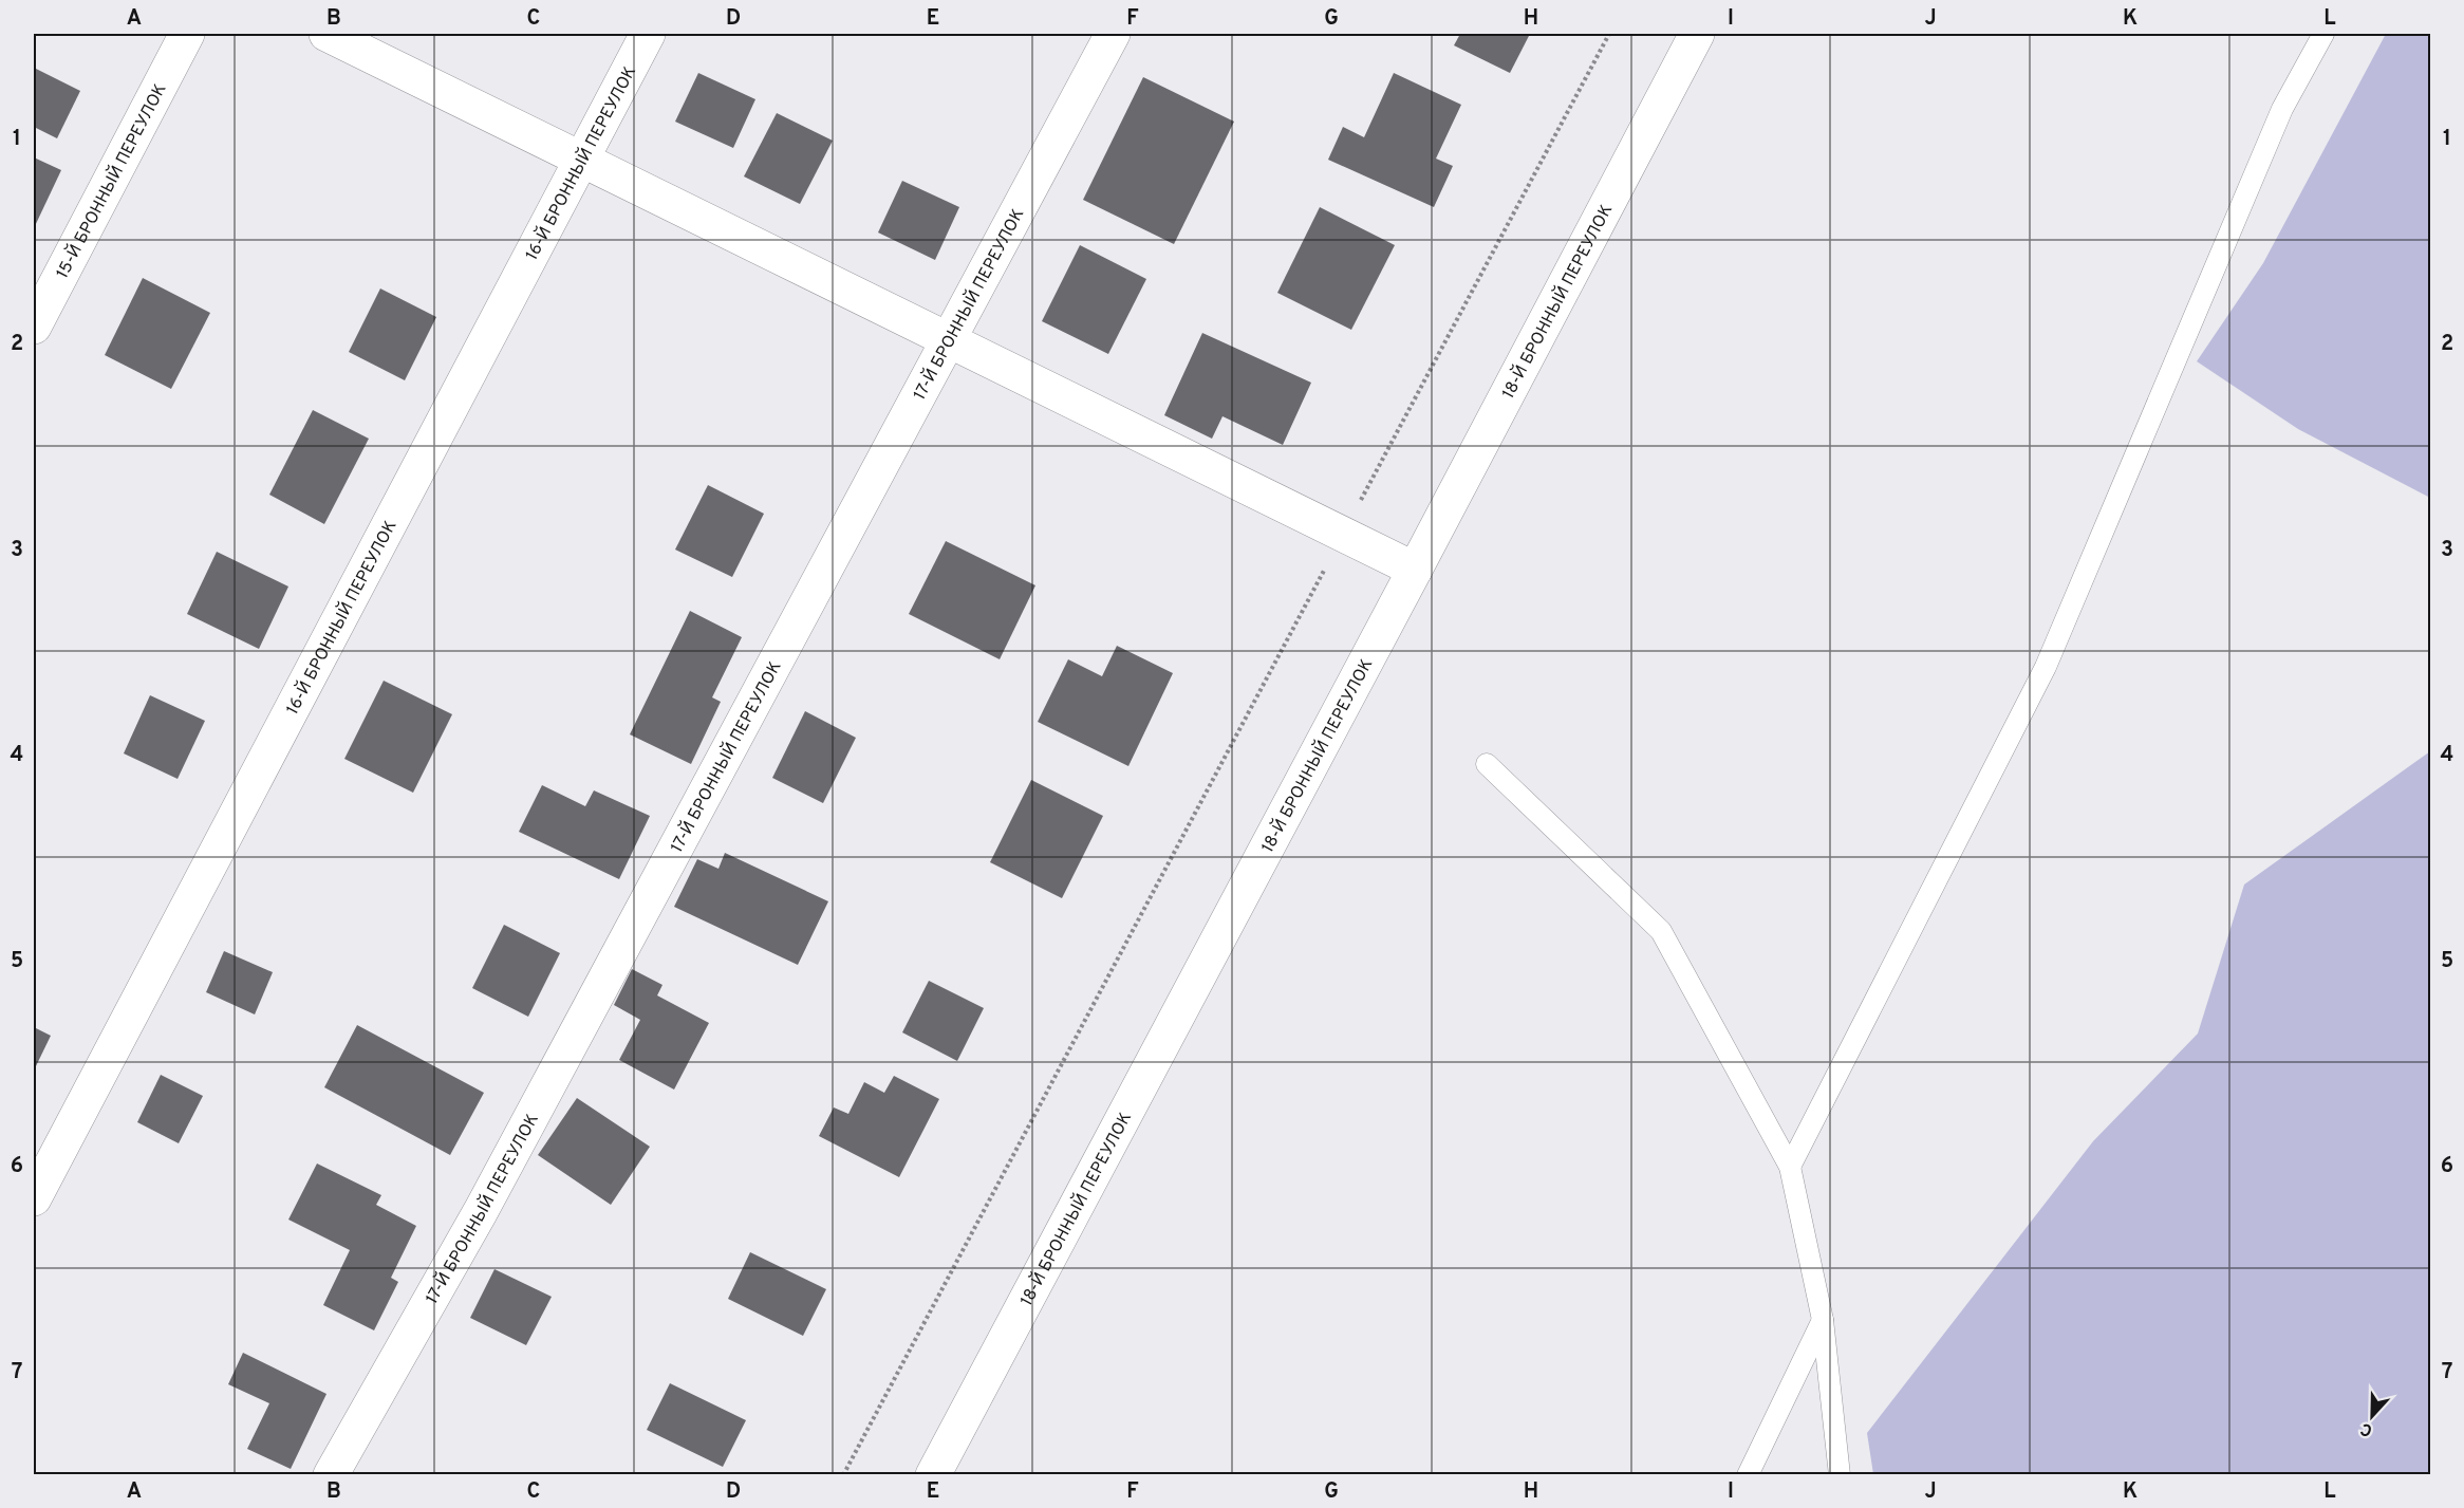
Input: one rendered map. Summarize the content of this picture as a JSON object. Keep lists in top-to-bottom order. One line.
{"streets":{"street":["16-Й БРОННЫЙ ПЕРЕУЛОК","15-Й БРОННЫЙ ПЕРЕУЛОК","18-Й БРОННЫЙ ПЕРЕУЛОК","17-Й БРОННЫЙ ПЕРЕУЛОК"]},"north":"bottom","grid":{"columns":["A","B","C","D","E","F","G","H","I","J","K","L"],"rows":["1","2","3","4","5","6","7"]}}
